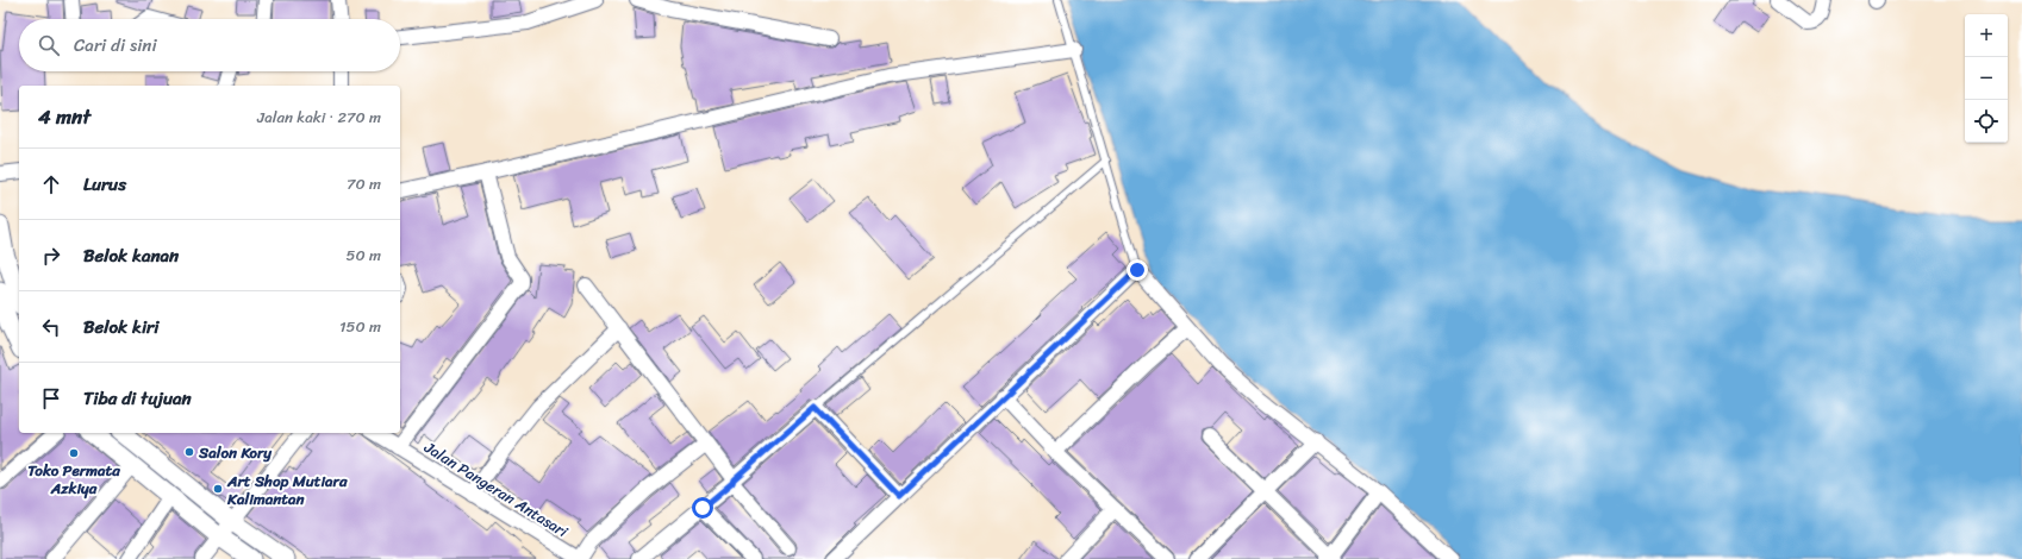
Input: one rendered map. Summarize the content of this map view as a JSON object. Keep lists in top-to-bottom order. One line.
{"streets":{"street":["Jalan Pangeran Antasari"]},"places":["Salon Kory","Toko Permata Azkiya","Art Shop Mutiara Kalimantan"],"page":{"map_buttons":["+","−"],"search":"Cari di sini","heading":["4 mnt","Jalan kaki · 270 m"],"list":[["Lurus","70 m"],["Belok kanan","50 m"],["Belok kiri","150 m"],"Tiba di tujuan"]}}
